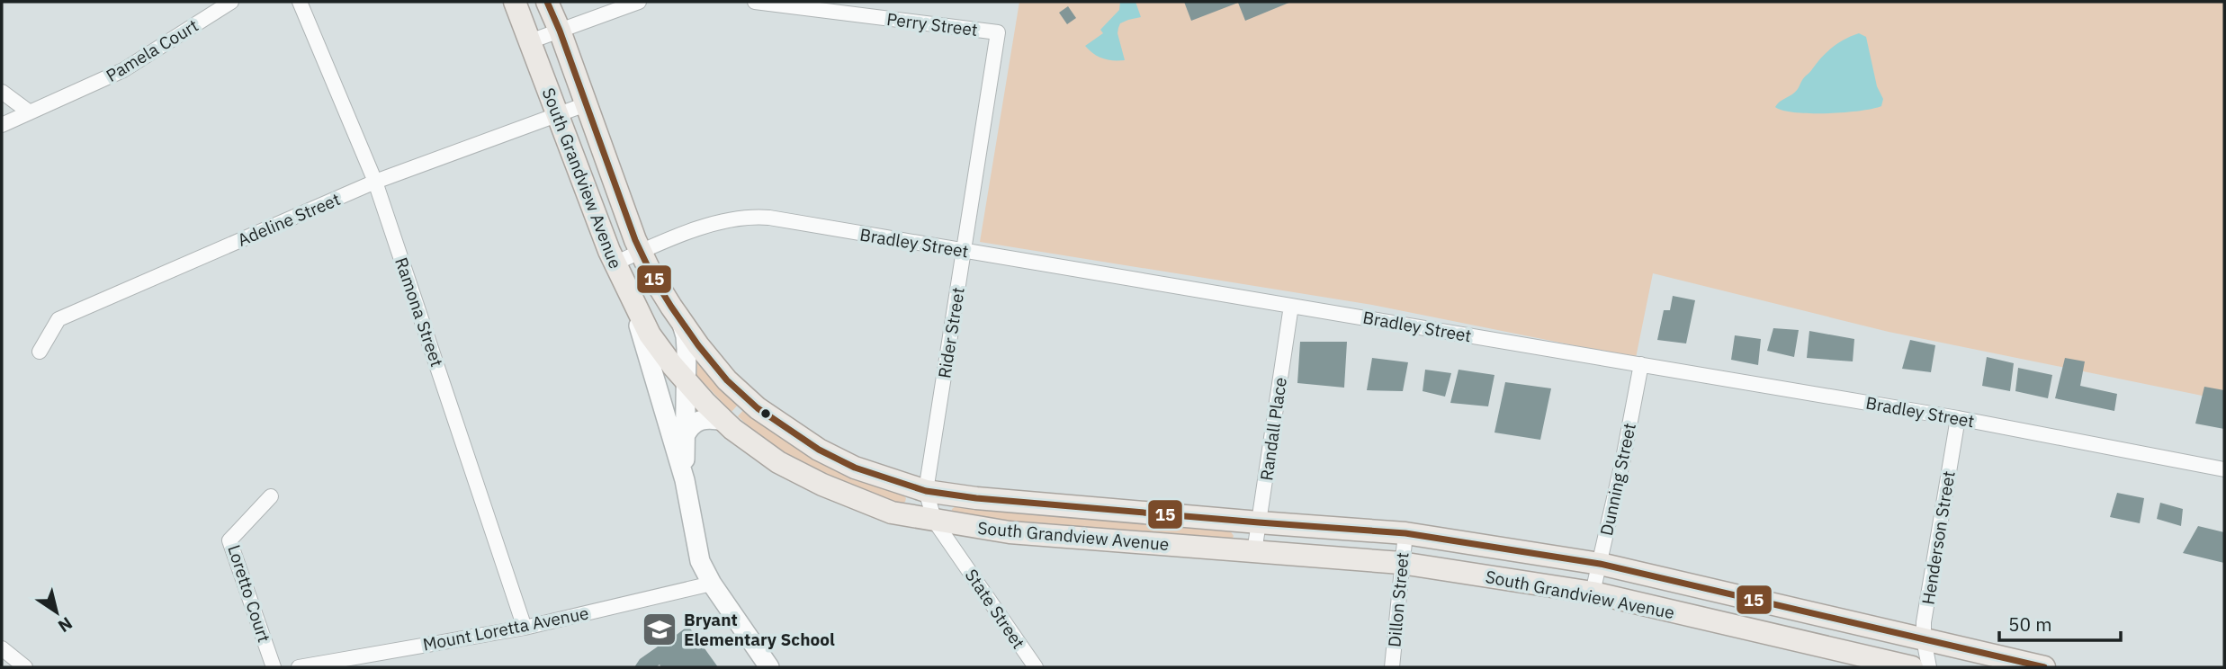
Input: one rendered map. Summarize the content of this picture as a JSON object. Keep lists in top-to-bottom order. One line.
{"streets":{"main road":["South Grandview Avenue"],"street":["Perry Street","Pamela Court","Adeline Street","Bradley Street","Ramona Street","Rider Street","Randall Place","Dunning Street","Henderson Street","Loretto Court","Dillon Street","State Street","Mount Loretta Avenue"]},"crossings":[["Perry Street","Rider Street"],["South Grandview Avenue","Adeline Street"],["South Grandview Avenue","Bradley Street"],["South Grandview Avenue","Rider Street"],["South Grandview Avenue","Randall Place"],["South Grandview Avenue","Dunning Street"],["South Grandview Avenue","Henderson Street"],["South Grandview Avenue","Dillon Street"],["Adeline Street","Ramona Street"],["Bradley Street","Rider Street"],["Bradley Street","Randall Place"],["Bradley Street","Dunning Street"],["Bradley Street","Henderson Street"],["Ramona Street","Mount Loretta Avenue"],["Rider Street","State Street"]],"places":{"school or university":["Bryant Elementary School"]},"lines":["transit line 15"],"scale_bar":"50 m","north":"bottom right"}
